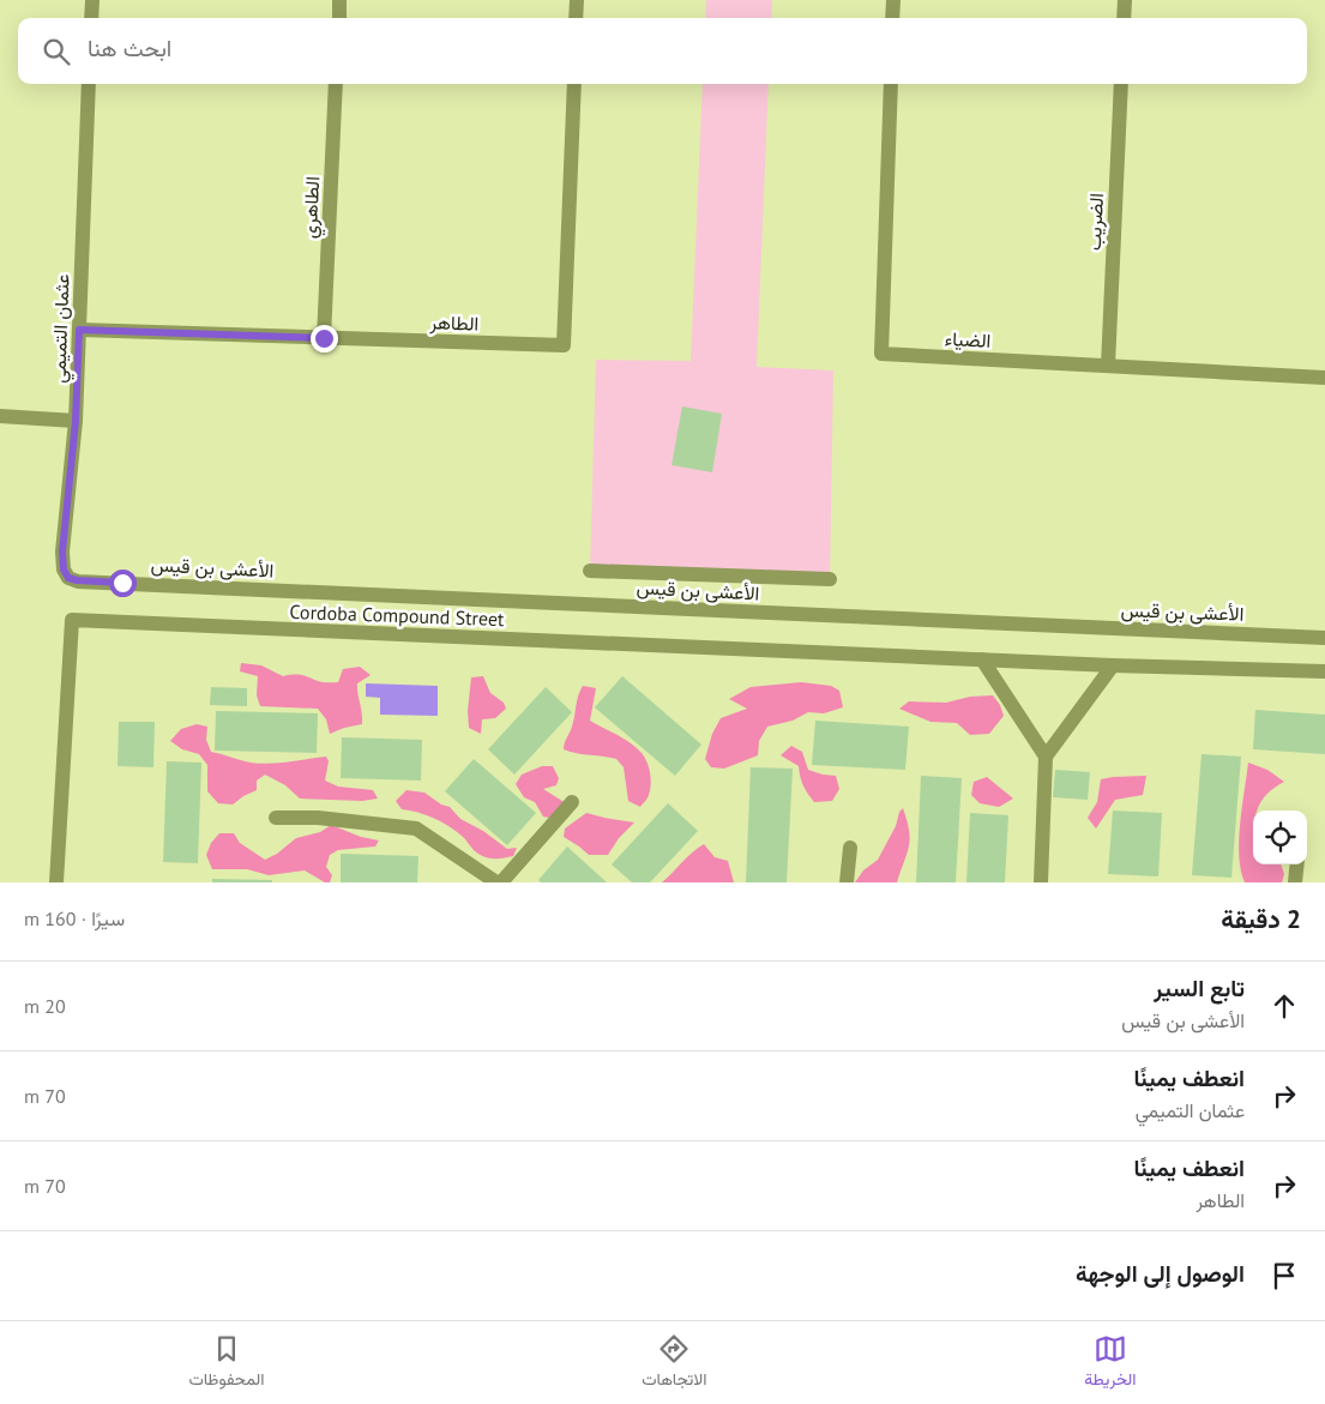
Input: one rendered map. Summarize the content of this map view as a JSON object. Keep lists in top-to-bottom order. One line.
{"streets":{"street":["الطاهري","الضريب","الطاهر","عثمان التميمي","الضياء","الأعشى بن قيس","Cordoba Compound Street"]},"crossings":[["الطاهري","الطاهر"],["الضريب","الضياء"],["الطاهر","عثمان التميمي"],["عثمان التميمي","الأعشى بن قيس"]],"page":{"search":"ابحث هنا","heading":["2 دقيقة","سيرًا · 160 m"],"list":[["تابع السير","الأعشى بن قيس","20 m"],["انعطف يمينًا","عثمان التميمي","70 m"],["انعطف يمينًا","الطاهر","70 m"],"الوصول إلى الوجهة"],"nav":["الخريطة","الاتجاهات","المحفوظات"]}}
